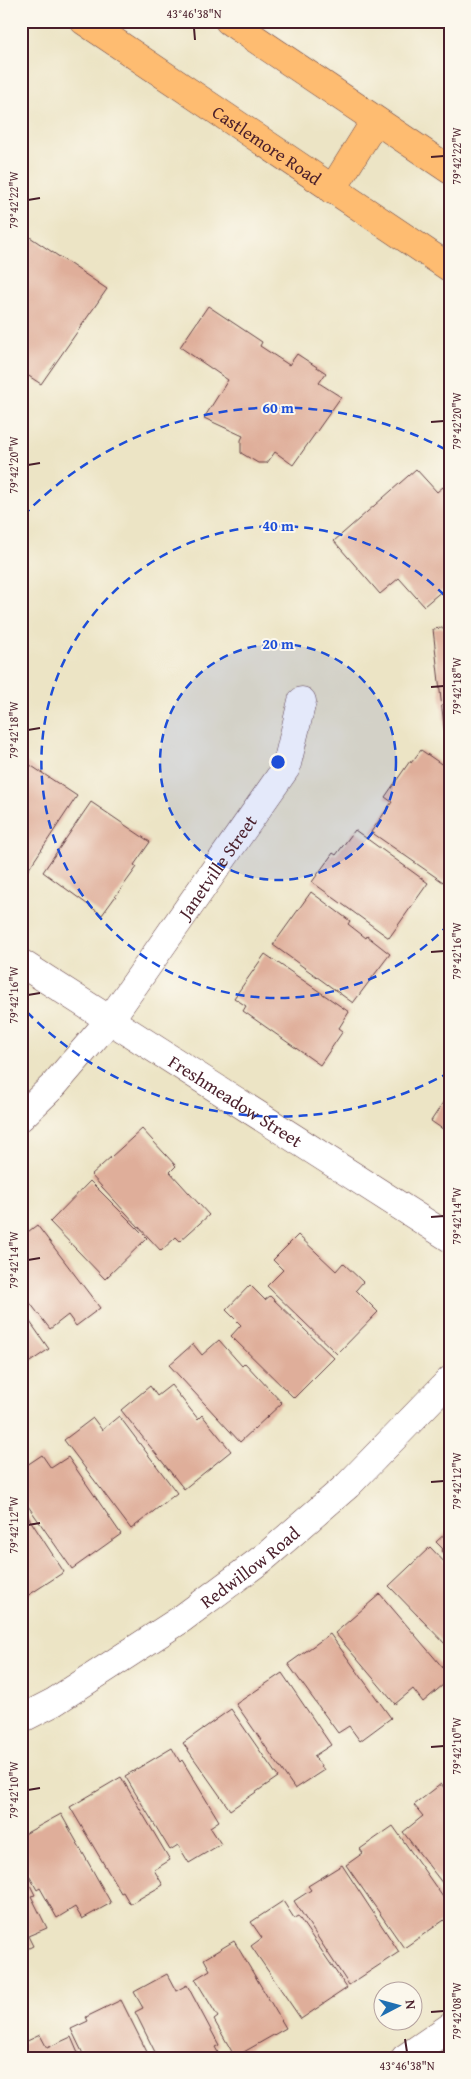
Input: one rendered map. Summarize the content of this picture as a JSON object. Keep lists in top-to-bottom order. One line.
{"streets":{"main road":["Castlemore Road"],"street":["Janetville Street","Freshmeadow Street","Redwillow Road"]},"crossings":[["Janetville Street","Freshmeadow Street"]],"north":"right","coordinates":["43°46'38\"N","79°42'22\"W","79°42'20\"W","79°42'18\"W","79°42'16\"W","79°42'14\"W","79°42'12\"W","79°42'10\"W","79°42'08\"W"],"rings":["60 m","40 m","20 m"]}
